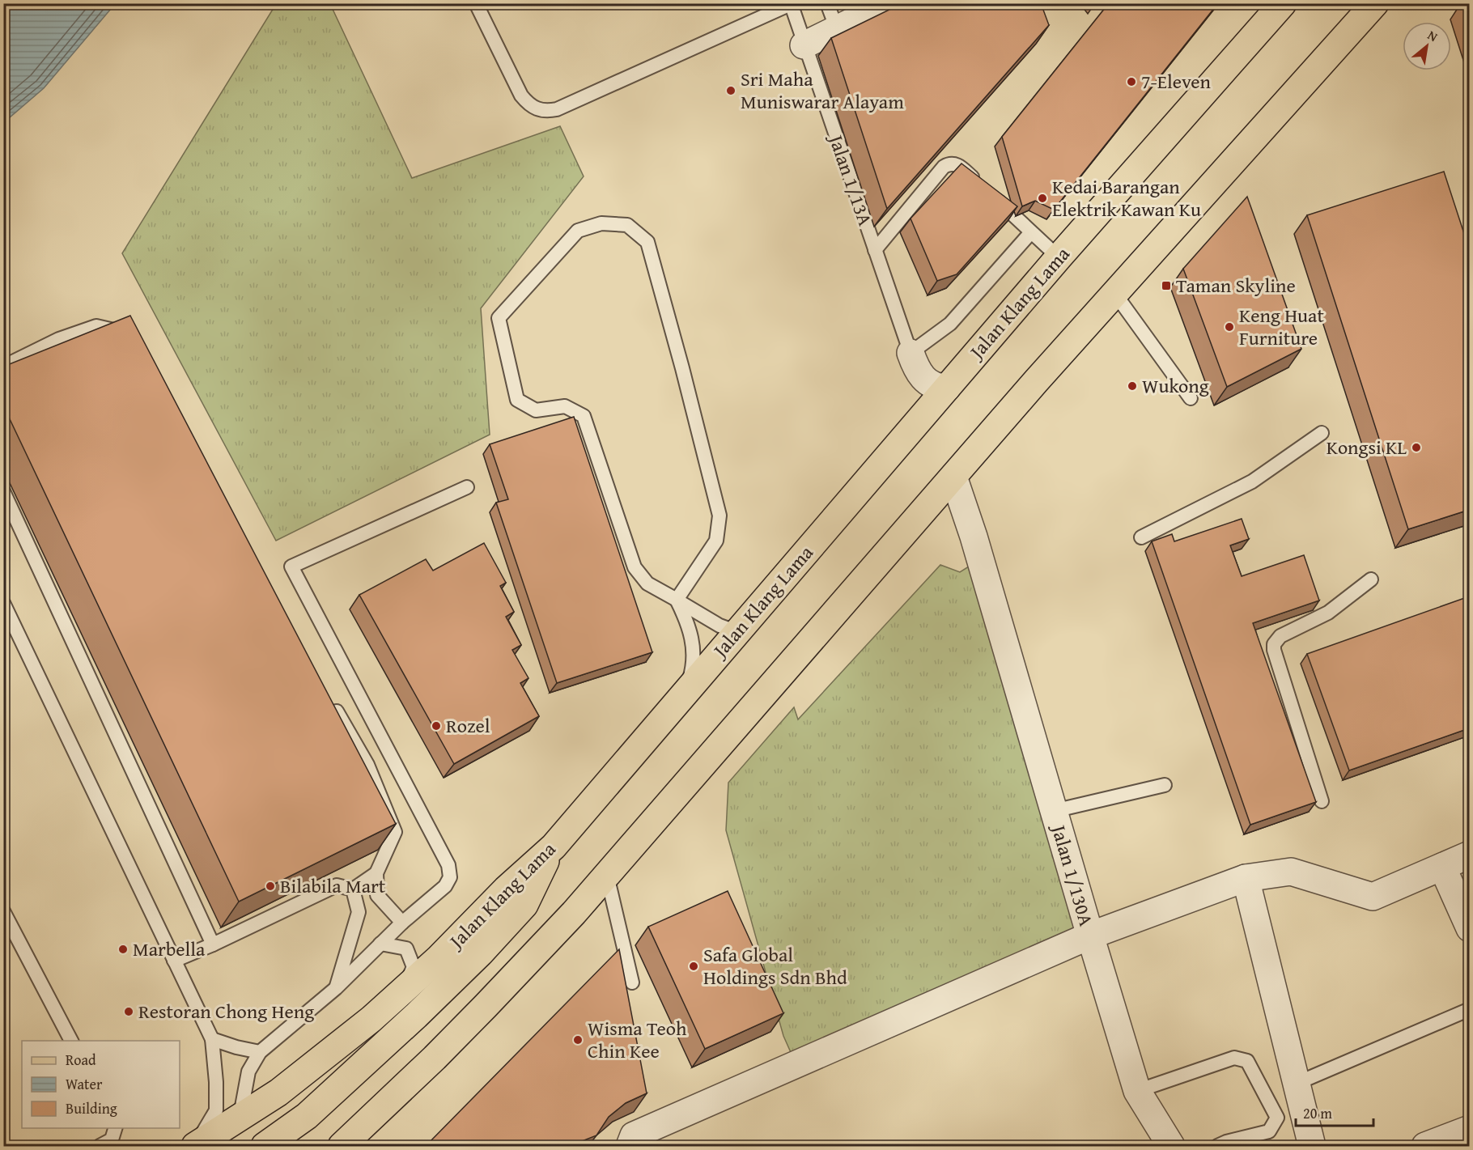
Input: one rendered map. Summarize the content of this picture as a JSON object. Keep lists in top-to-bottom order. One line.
{"streets":{"main road":["Jalan Klang Lama"],"street":["Jalan 1/13A","Jalan 1/130A"]},"crossings":[["Jalan 1/13A","Jalan Klang Lama"]],"places":{"other":["7-Eleven","Sri Maha Muniswarar Alayam","Kedai Barangan Elektrik Kawan Ku","Keng Huat Furniture","Wukong","Kongsi KL","Rozel","Bilabila Mart","Marbella","Safa Global Holdings Sdn Bhd","Restoran Chong Heng","Wisma Teoh Chin Kee"],"transit":["Taman Skyline"]},"legend":["Road","Water","Building"],"scale_bar":"20 m","north":"top right"}
